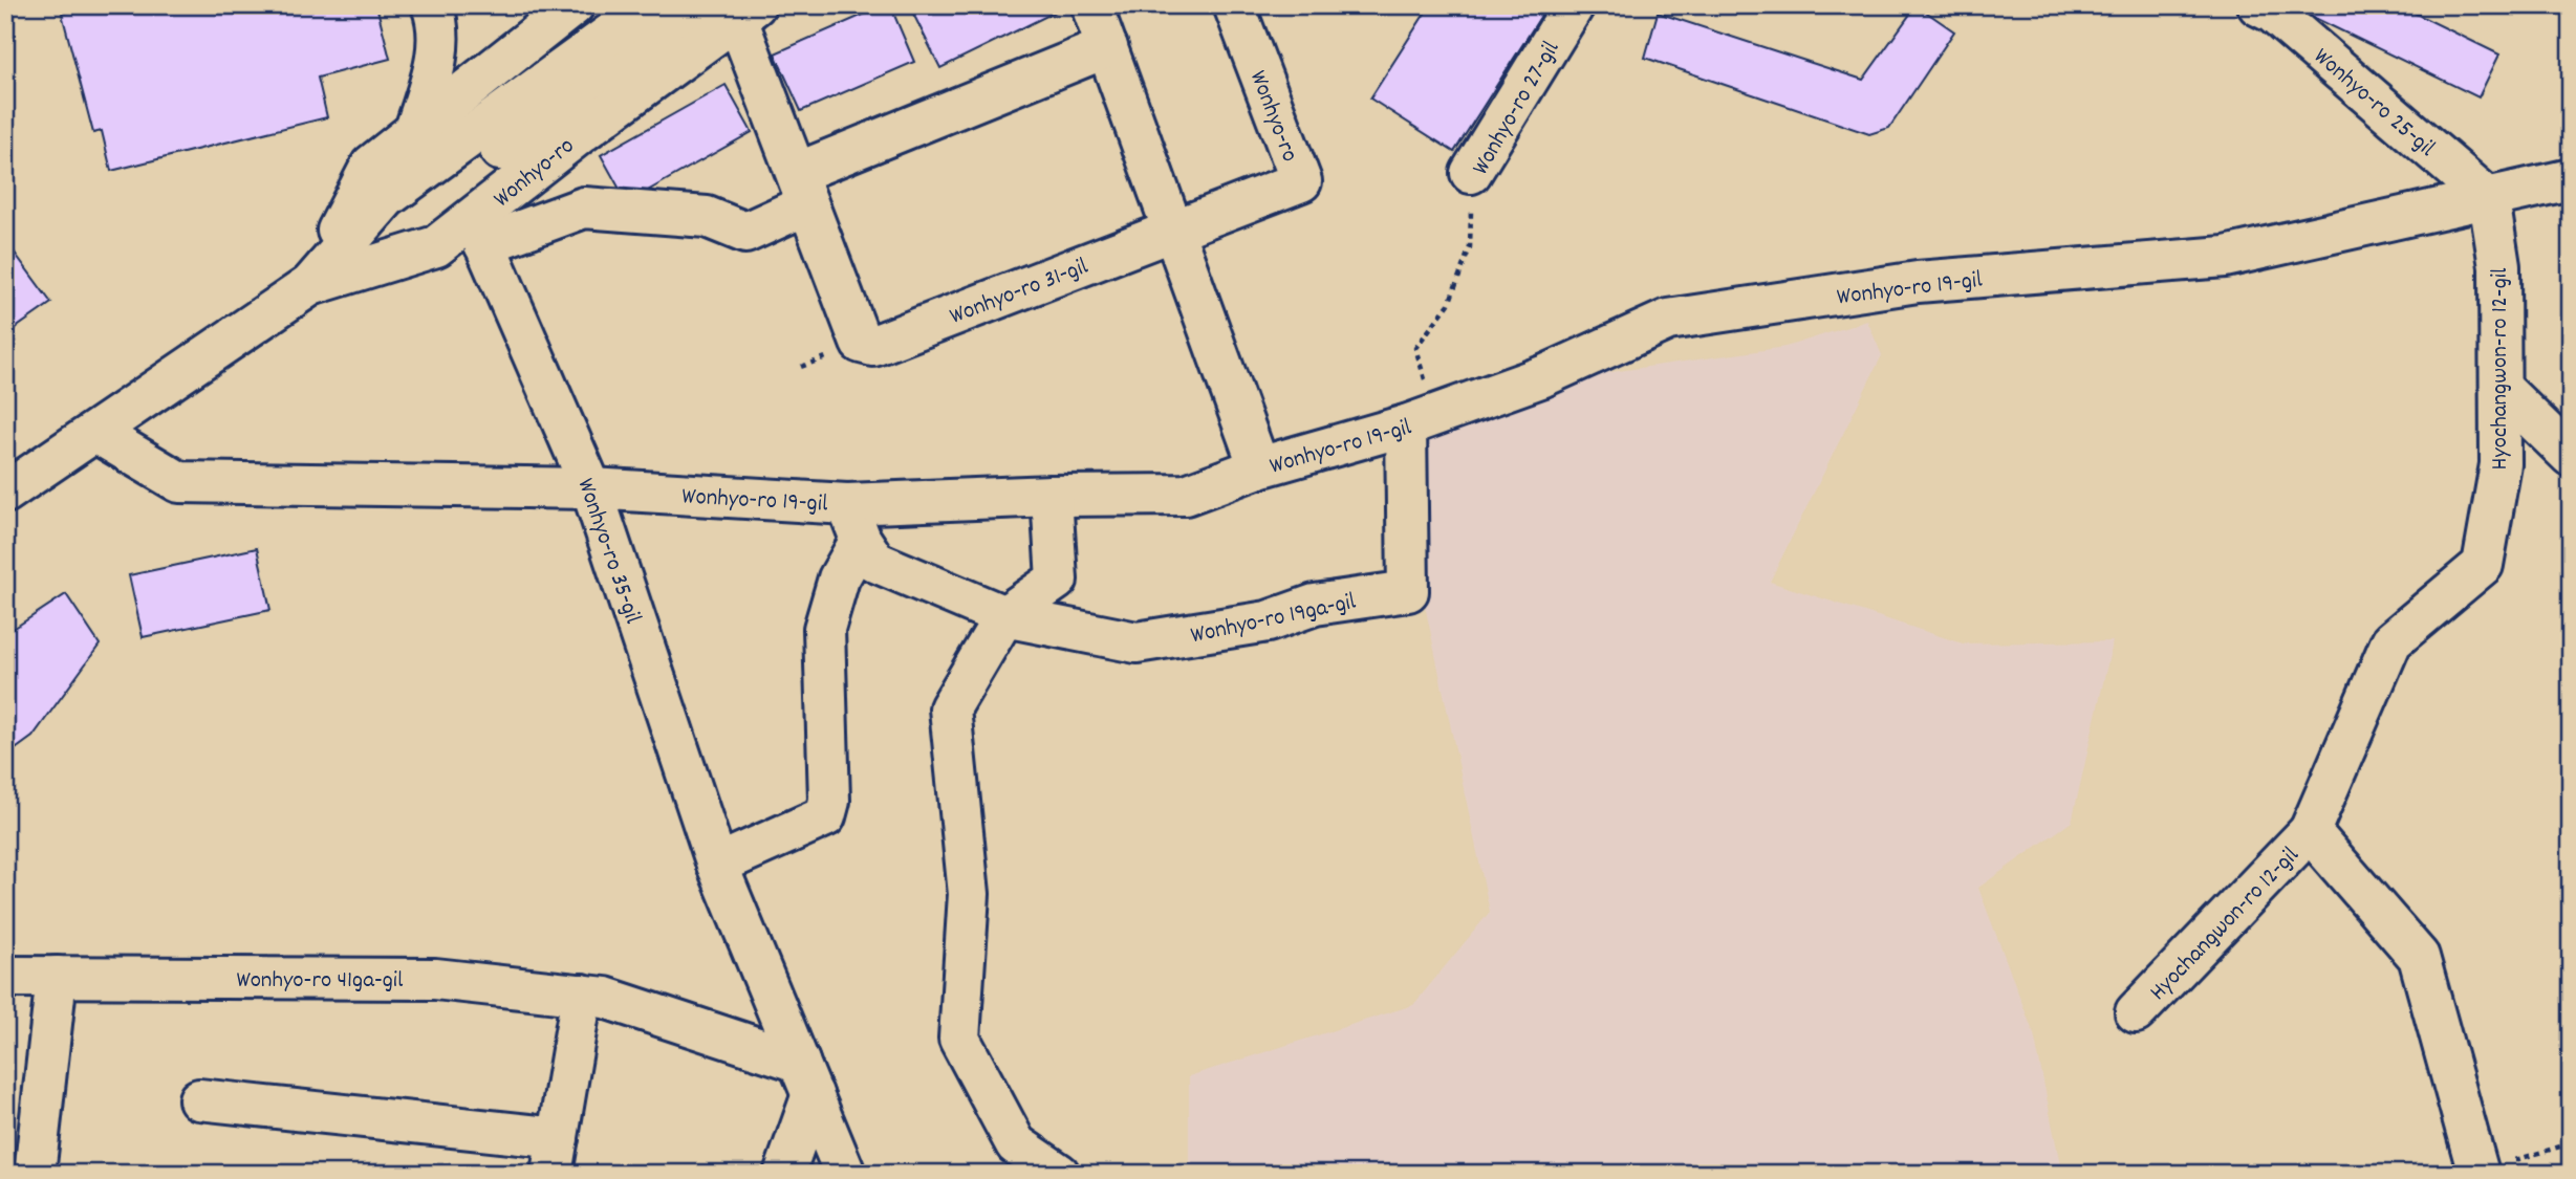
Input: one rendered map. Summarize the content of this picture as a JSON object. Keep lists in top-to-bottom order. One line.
{"streets":{"street":["Wonhyo-ro 25-gil","Wonhyo-ro 27-gil","Wonhyo-ro","Wonhyo-ro 19-gil","Wonhyo-ro 31-gil","Hyochangwon-ro 12-gil","Wonhyo-ro 35-gil","Wonhyo-ro 19ga-gil","Wonhyo-ro 41ga-gil"]},"crossings":[["Wonhyo-ro 25-gil","Wonhyo-ro 19-gil"],["Wonhyo-ro 25-gil","Hyochangwon-ro 12-gil"],["Wonhyo-ro 27-gil","Wonhyo-ro 19-gil"],["Wonhyo-ro 27-gil","Wonhyo-ro 19ga-gil"],["Wonhyo-ro","Wonhyo-ro 19-gil"],["Wonhyo-ro","Wonhyo-ro 31-gil"],["Wonhyo-ro","Wonhyo-ro 35-gil"],["Wonhyo-ro 19-gil","Hyochangwon-ro 12-gil"],["Wonhyo-ro 19-gil","Wonhyo-ro 35-gil"],["Wonhyo-ro 19-gil","Wonhyo-ro 19ga-gil"],["Wonhyo-ro 35-gil","Wonhyo-ro 41ga-gil"]]}
